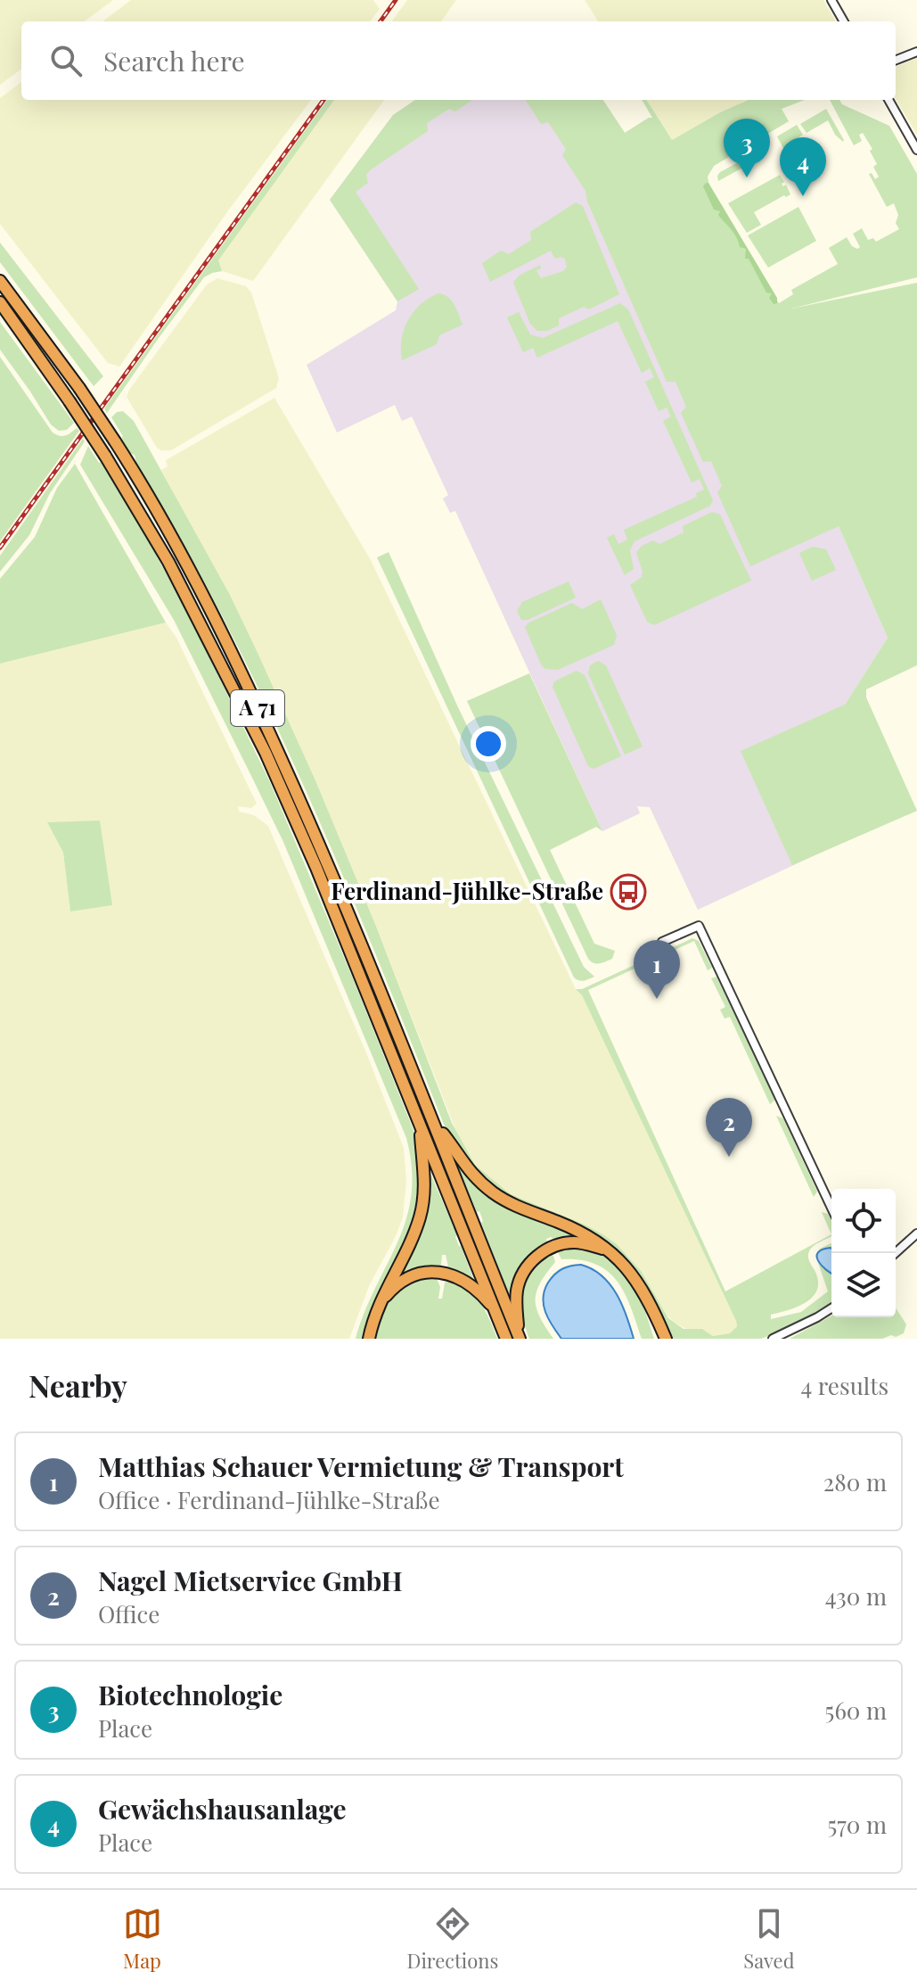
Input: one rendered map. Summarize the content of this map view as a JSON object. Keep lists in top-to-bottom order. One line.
{"streets":{"highway":["A 71"]},"places":{"bus stop":["Ferdinand-Jühlke-Straße"]},"page":{"search":"Search here","pins":["3","4","1","2"],"heading":["Nearby","4 results"],"list":[{"mark":"1","name":"Matthias Schauer Vermietung & Transport","note":"Office · Ferdinand-Jühlke-Straße","value":"280 m"},{"mark":"2","name":"Nagel Mietservice GmbH","note":"Office","value":"430 m"},{"mark":"3","name":"Biotechnologie","note":"Place","value":"560 m"},{"mark":"4","name":"Gewächshausanlage","note":"Place","value":"570 m"}],"nav":["Map","Directions","Saved"]}}
